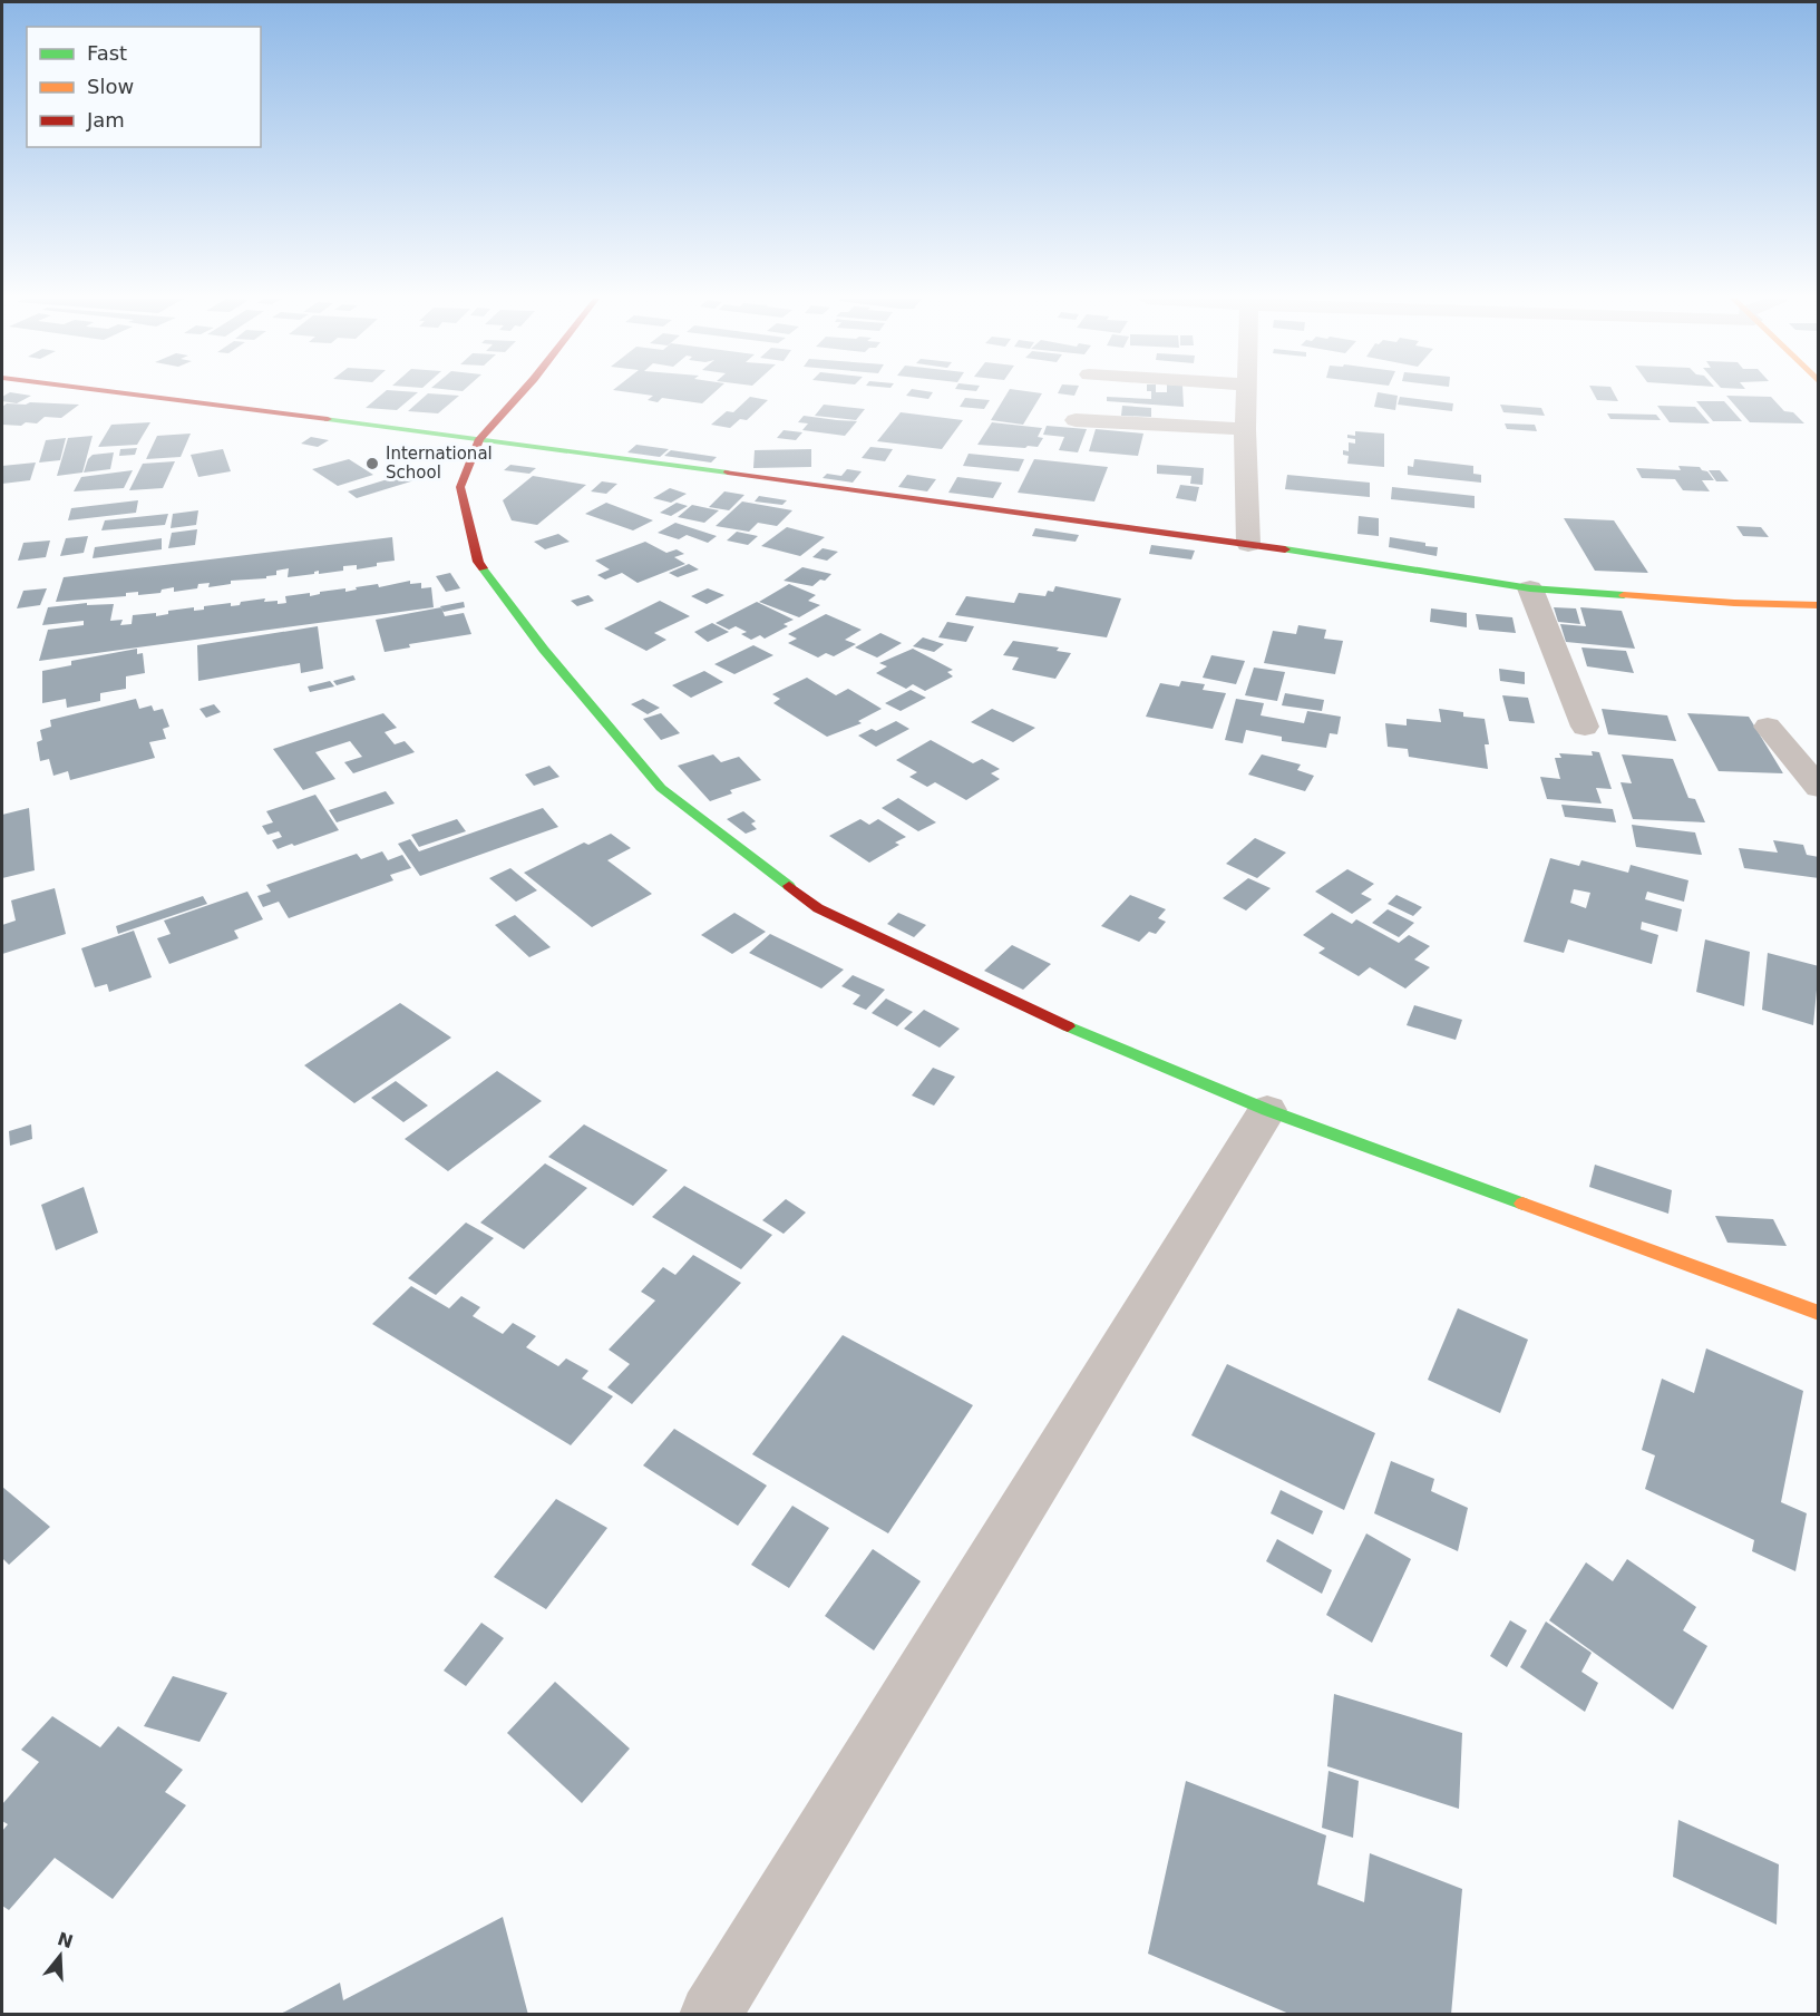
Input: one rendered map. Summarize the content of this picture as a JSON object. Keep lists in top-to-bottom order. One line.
{"places":["International School"],"legend":["Fast","Slow","Jam"],"north":"top"}
